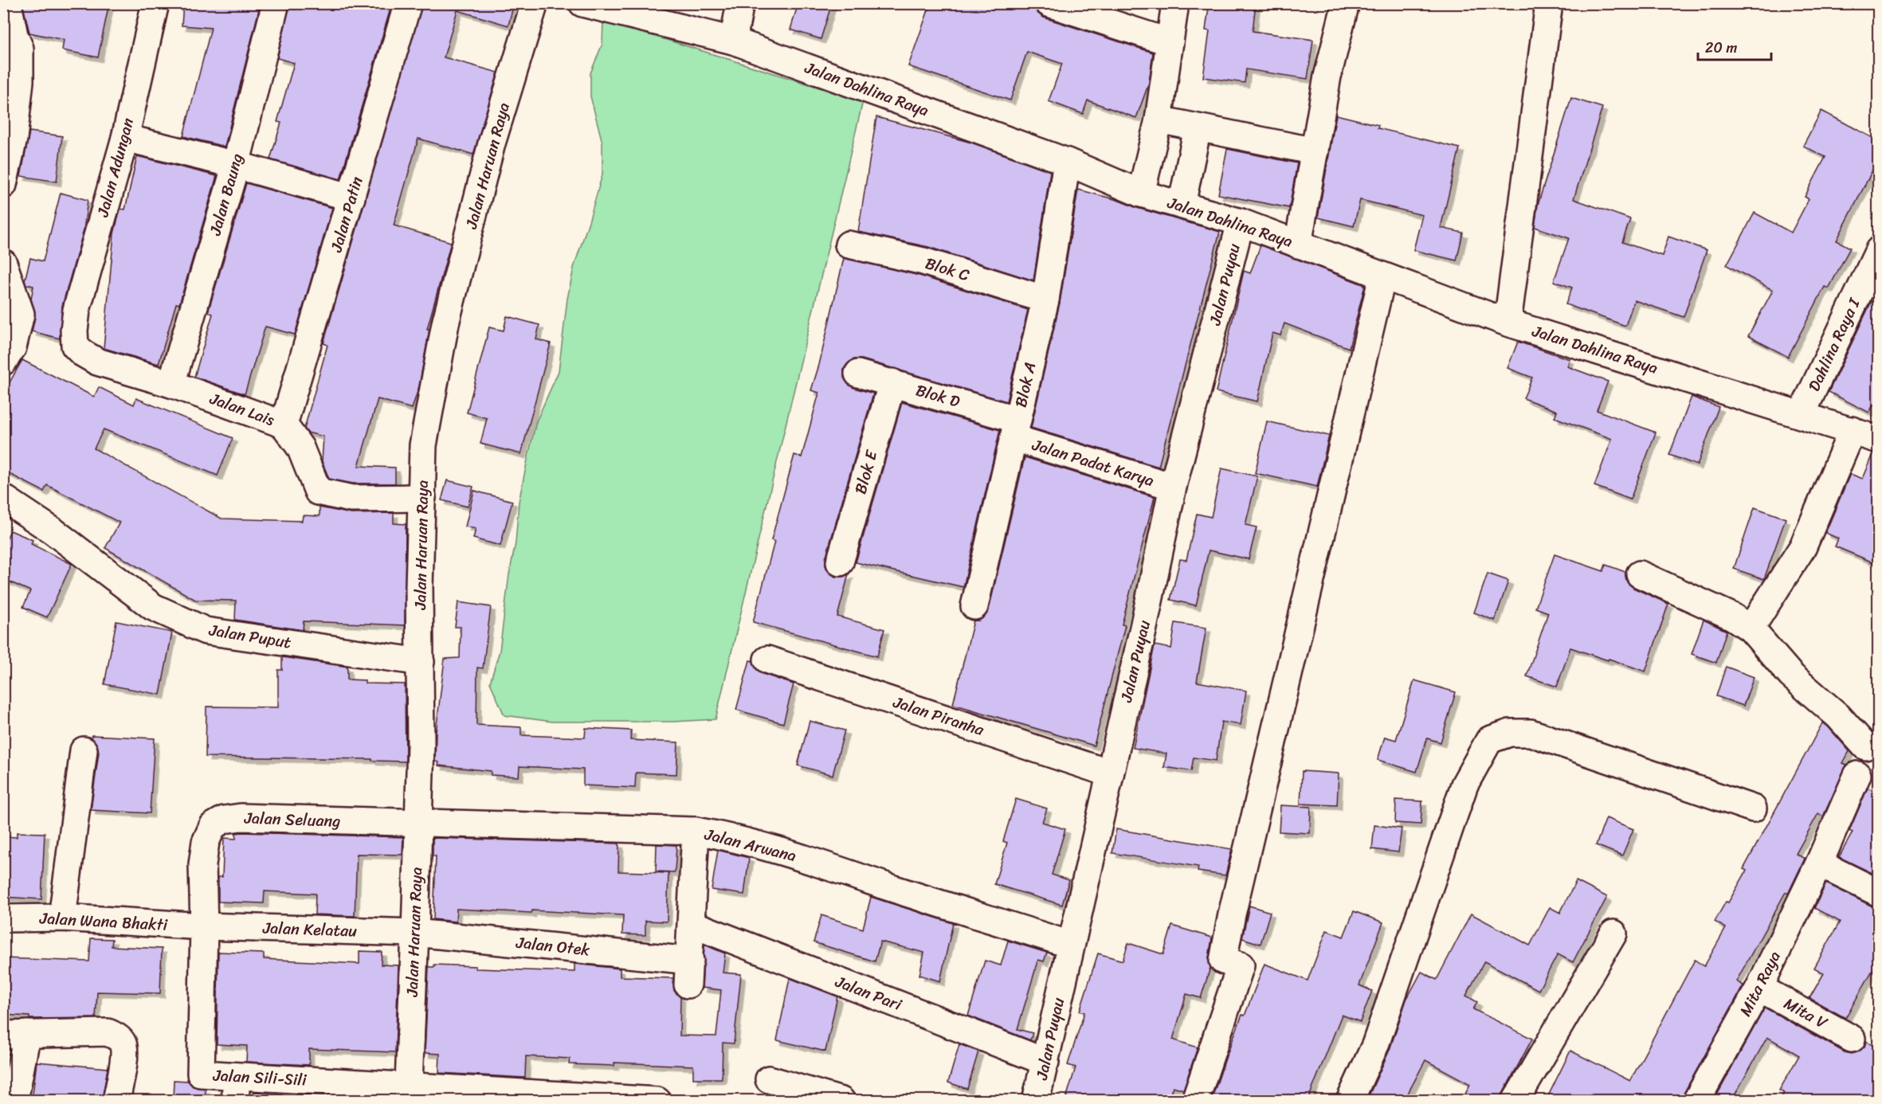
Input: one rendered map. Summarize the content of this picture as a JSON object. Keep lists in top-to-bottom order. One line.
{"streets":{"street":["Jalan Dahlina Raya","Jalan Haruan Raya","Jalan Adungan","Jalan Baung","Jalan Patin","Blok C","Jalan Puyau","Dahlina Raya I","Blok A","Blok D","Jalan Lais","Jalan Padat Karya","Blok E","Jalan Puput","Jalan Piranha","Jalan Seluang","Jalan Arwana","Jalan Wana Bhakti","Jalan Kelatau","Jalan Otek","Mita Raya","Jalan Pari","Mita V","Jalan Sili-Sili"]},"crossings":[["Jalan Dahlina Raya","Jalan Puyau"],["Jalan Dahlina Raya","Dahlina Raya I"],["Jalan Dahlina Raya","Blok A"],["Jalan Haruan Raya","Jalan Lais"],["Jalan Haruan Raya","Jalan Puput"],["Jalan Haruan Raya","Jalan Seluang"],["Jalan Haruan Raya","Jalan Arwana"],["Jalan Haruan Raya","Jalan Kelatau"],["Jalan Haruan Raya","Jalan Otek"],["Jalan Haruan Raya","Jalan Sili-Sili"],["Jalan Adungan","Jalan Lais"],["Jalan Baung","Jalan Lais"],["Jalan Patin","Jalan Lais"],["Blok C","Blok A"],["Jalan Puyau","Jalan Padat Karya"],["Jalan Puyau","Jalan Piranha"],["Jalan Puyau","Jalan Arwana"],["Jalan Puyau","Jalan Pari"],["Blok A","Blok D"],["Blok A","Jalan Padat Karya"],["Blok D","Jalan Padat Karya"],["Blok D","Blok E"],["Jalan Seluang","Jalan Arwana"],["Jalan Seluang","Jalan Wana Bhakti"],["Jalan Seluang","Jalan Kelatau"],["Jalan Seluang","Jalan Sili-Sili"],["Jalan Wana Bhakti","Jalan Kelatau"],["Jalan Wana Bhakti","Jalan Sili-Sili"],["Jalan Kelatau","Jalan Otek"],["Jalan Kelatau","Jalan Sili-Sili"],["Jalan Otek","Jalan Pari"],["Mita Raya","Mita V"]],"scale_bar":"20 m"}
